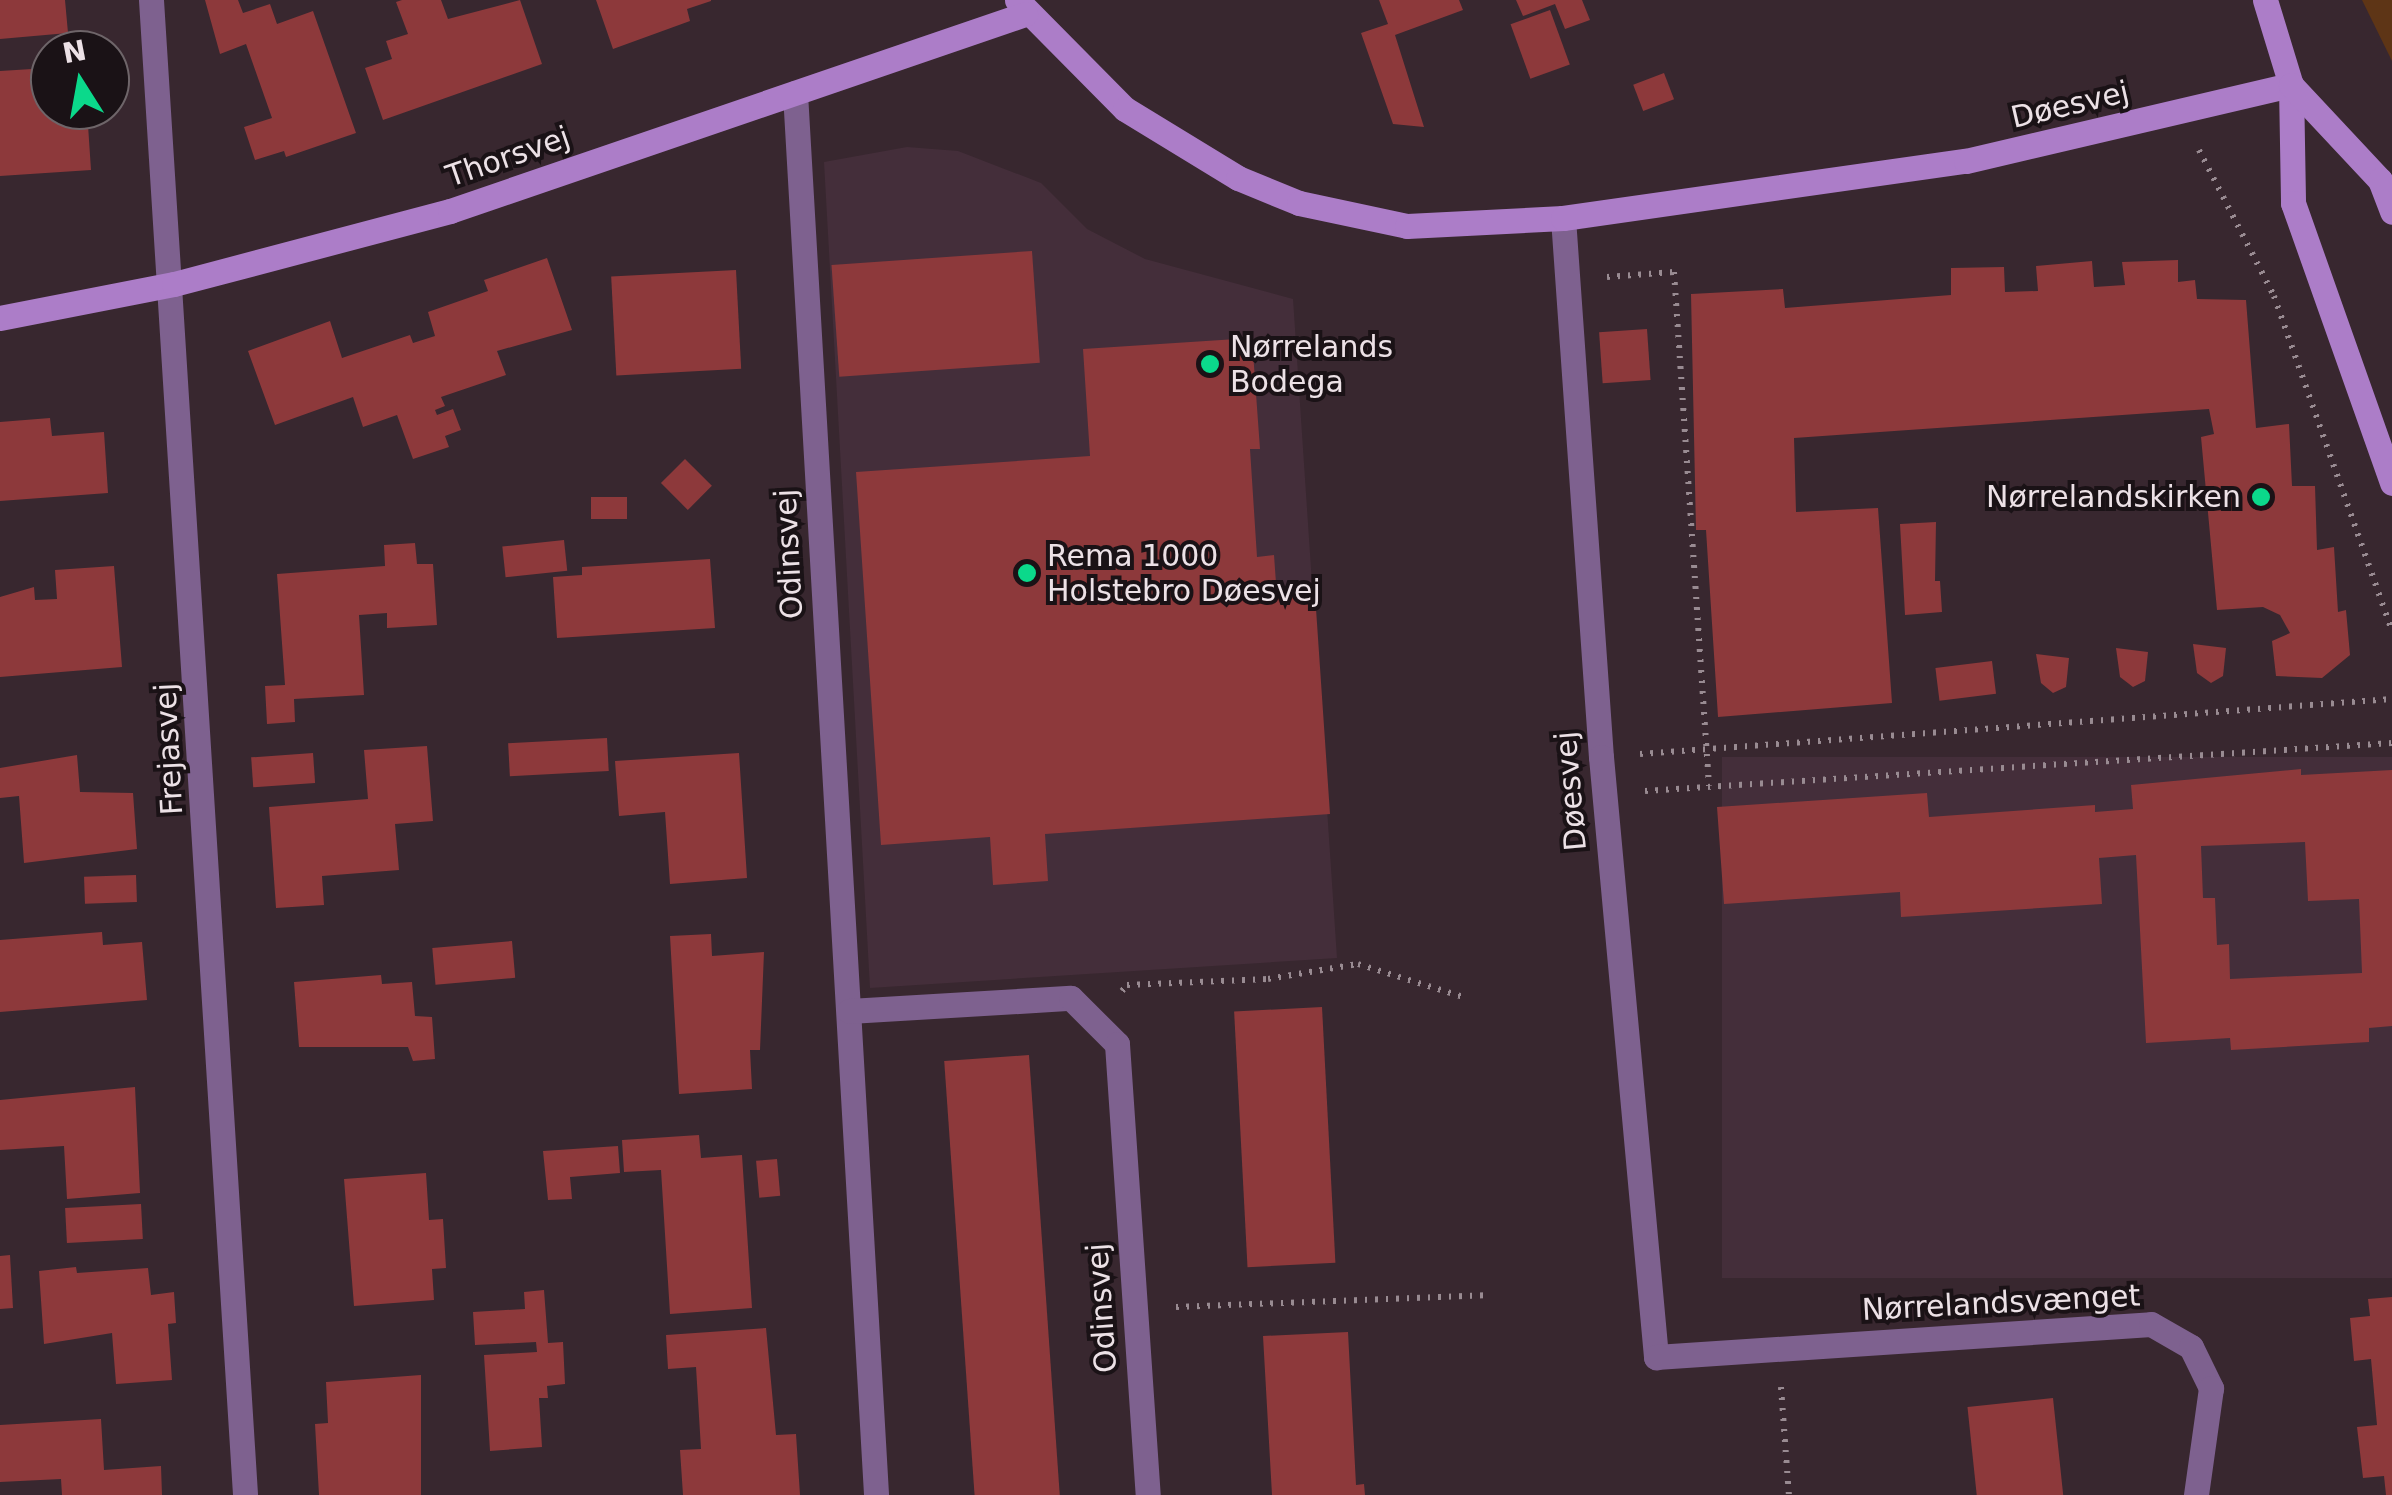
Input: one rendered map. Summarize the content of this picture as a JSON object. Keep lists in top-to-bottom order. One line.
{"streets":{"street":["Døesvej","Thorsvej","Odinsvej","Frejasvej","Nørrelandsvænget"]},"crossings":[["Døesvej","Thorsvej"],["Døesvej","Nørrelandsvænget"],["Thorsvej","Odinsvej"],["Thorsvej","Frejasvej"]],"places":["Nørrelands Bodega","Nørrelandskirken","Rema 1000 Holstebro Døesvej"],"north":"top"}
